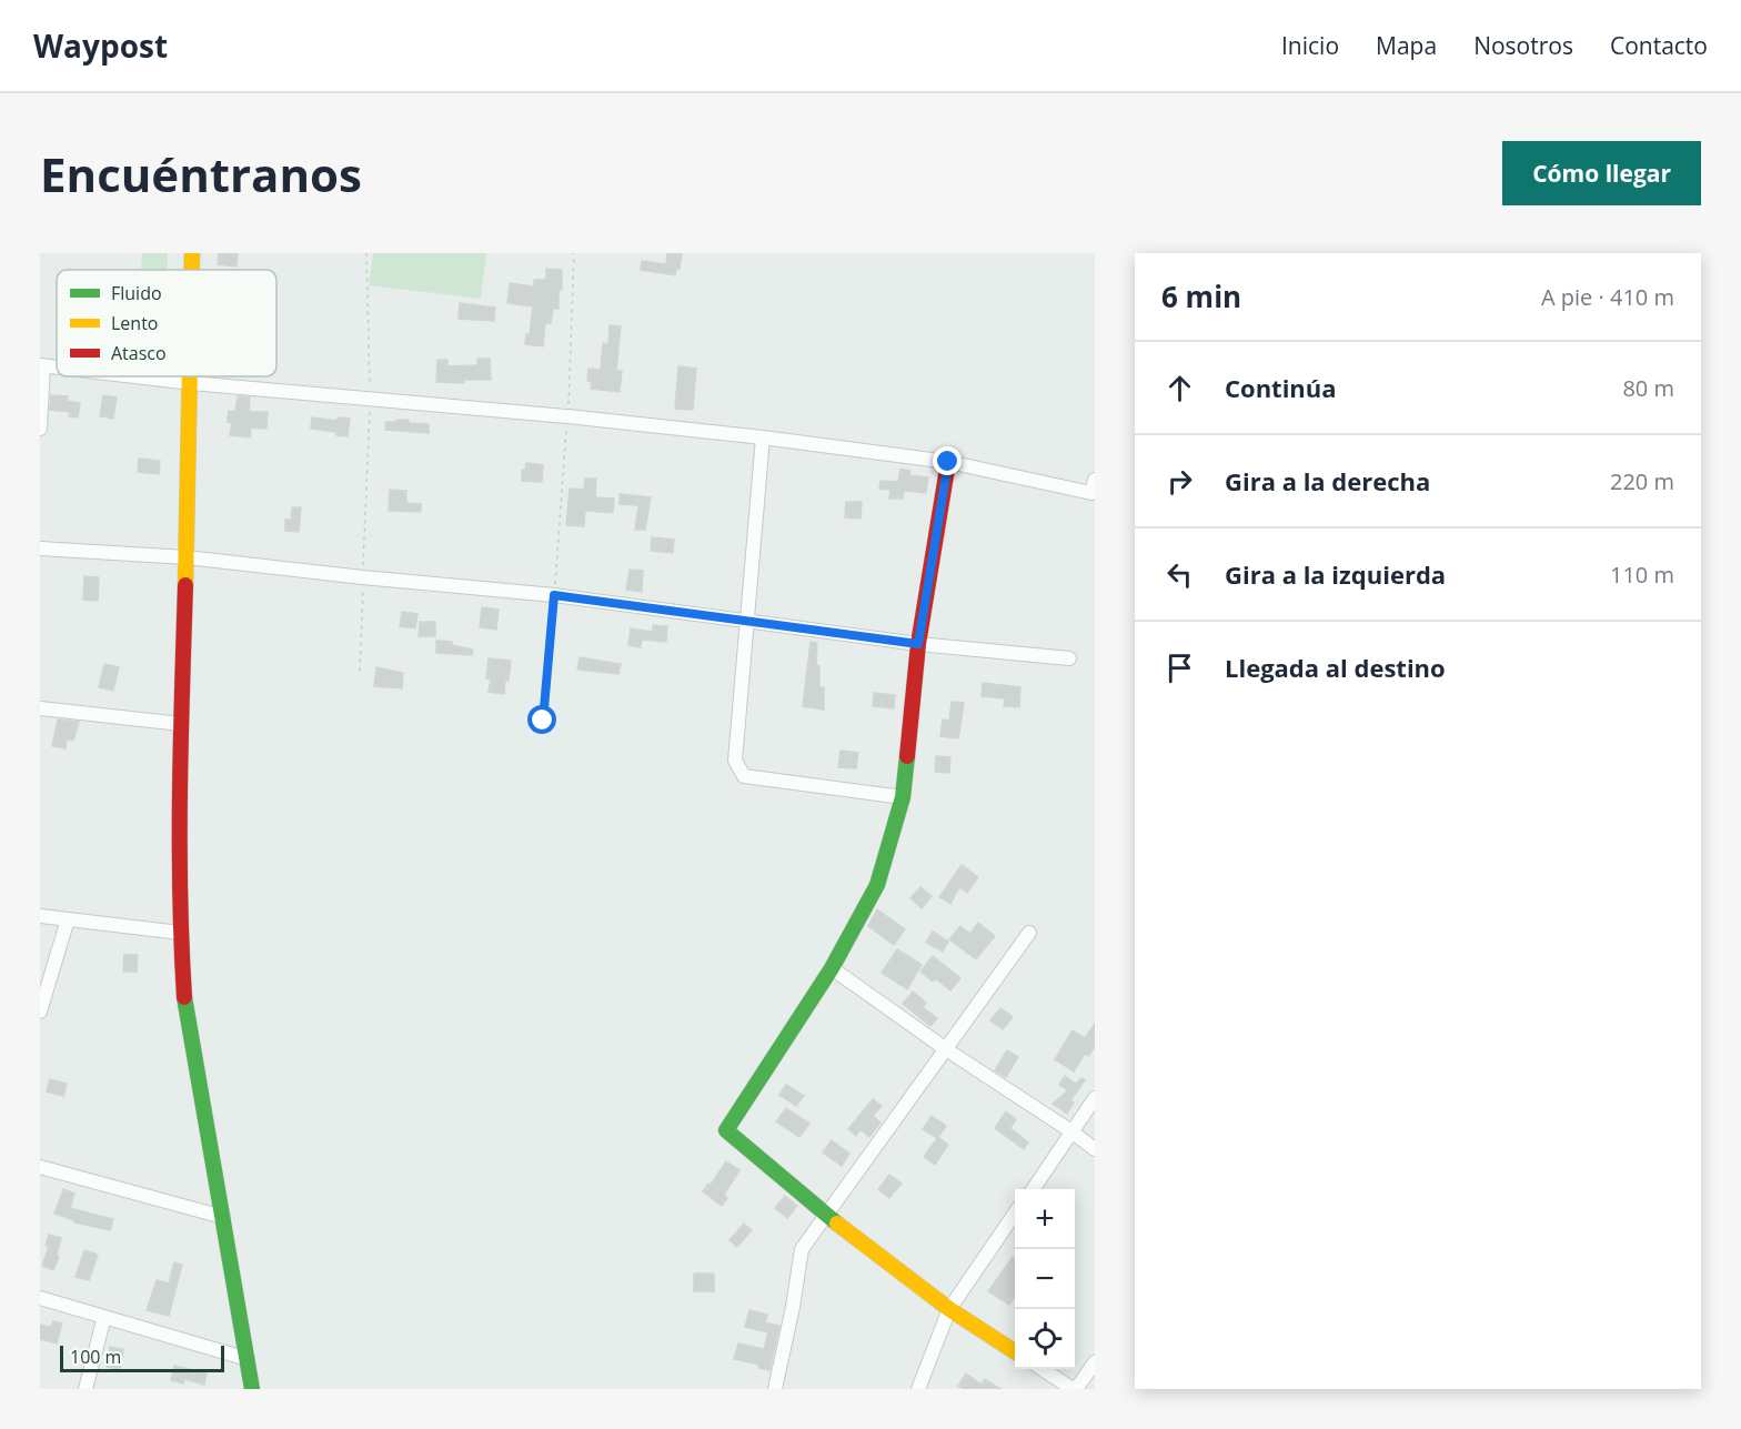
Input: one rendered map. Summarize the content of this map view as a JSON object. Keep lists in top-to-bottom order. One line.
{"legend":["Fluido","Lento","Atasco"],"scale_bar":"100 m","page":{"header":"Waypost","nav":["Inicio","Mapa","Nosotros","Contacto"],"buttons":"Cómo llegar","title":"Encuéntranos","heading":["6 min","A pie · 410 m"],"list":[["Continúa","80 m"],["Gira a la derecha","220 m"],["Gira a la izquierda","110 m"],"Llegada al destino"],"map_buttons":["+","−"],"scale":"100 m"}}
